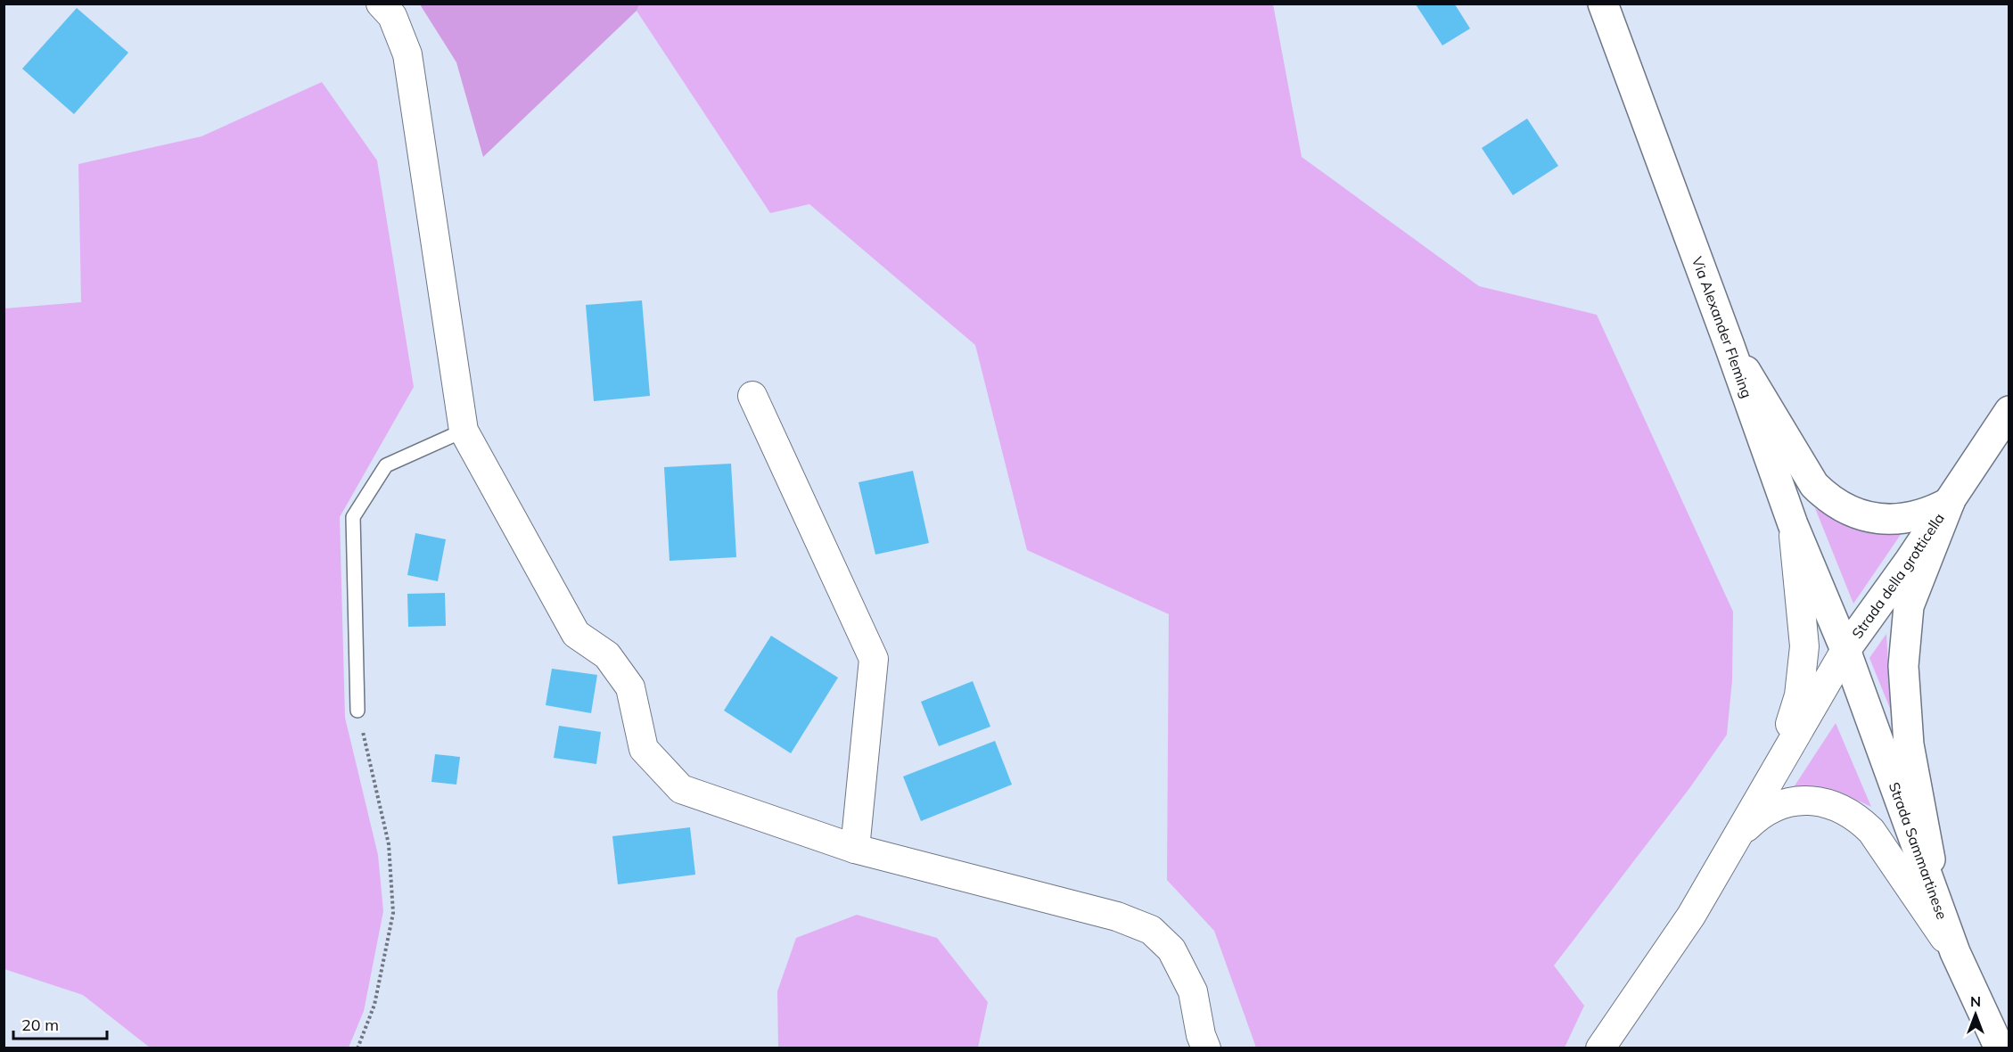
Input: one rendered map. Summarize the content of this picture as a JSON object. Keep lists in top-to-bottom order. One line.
{"streets":{"main road":["Via Alexander Fleming","Strada della grotticella","Strada Sammartinese"]},"crossings":[["Via Alexander Fleming","Strada della grotticella"],["Via Alexander Fleming","Strada Sammartinese"],["Strada della grotticella","Strada Sammartinese"]],"scale_bar":"20 m","north":"top"}
